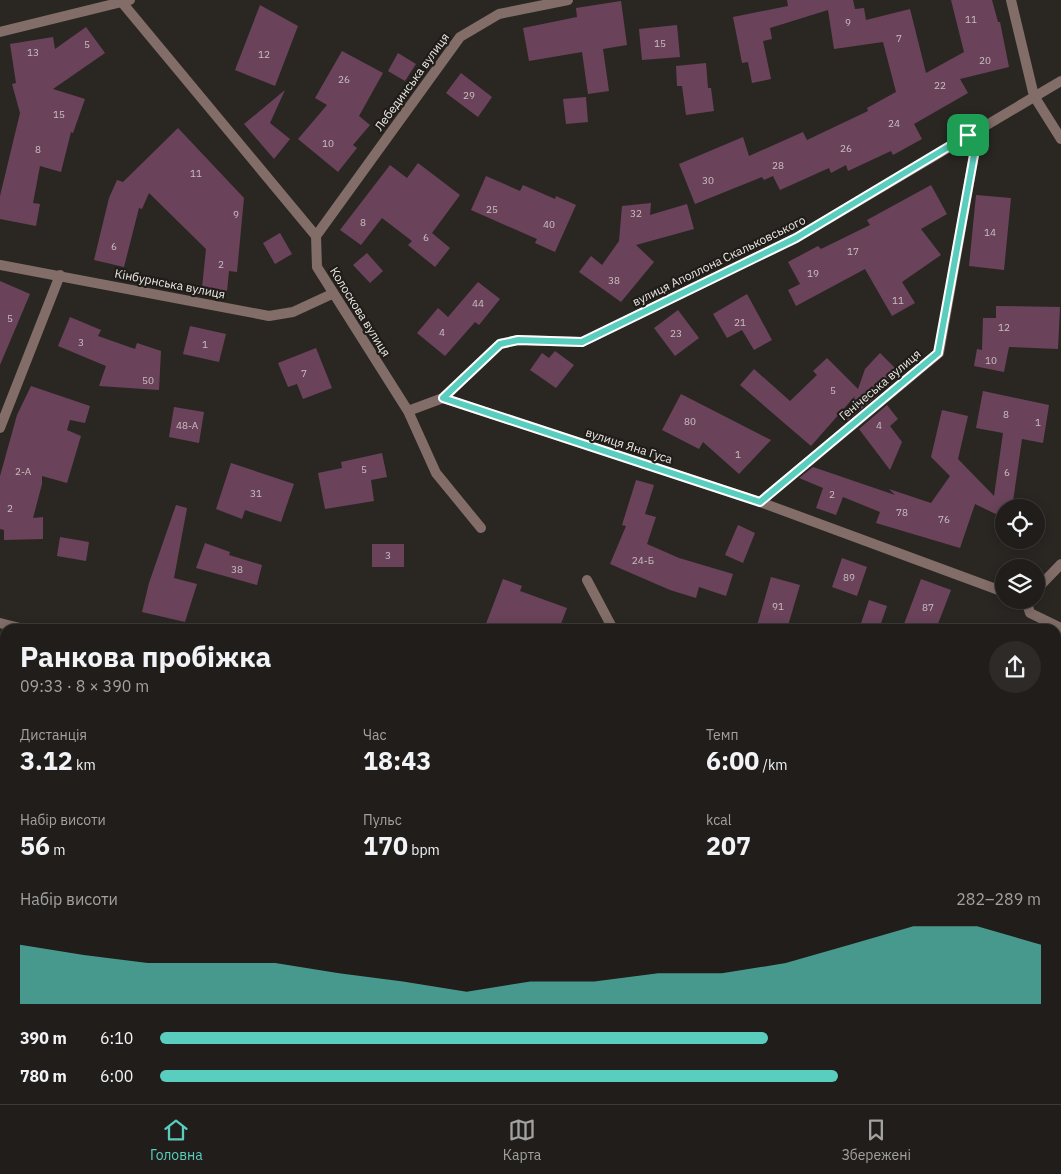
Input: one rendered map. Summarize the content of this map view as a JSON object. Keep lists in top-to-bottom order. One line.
{"streets":{"street":["Лебединська вулиця","вулиця Аполлона Скальковського","Кінбурнська вулиця","Колоскова вулиця","Генічеська вулиця","вулиця Яна Гуса"]},"crossings":[["Лебединська вулиця","Колоскова вулиця"],["вулиця Аполлона Скальковського","Колоскова вулиця"],["вулиця Аполлона Скальковського","Генічеська вулиця"],["вулиця Аполлона Скальковського","вулиця Яна Гуса"],["Кінбурнська вулиця","Колоскова вулиця"],["Генічеська вулиця","вулиця Яна Гуса"]],"house_numbers":["11","9","7","15","5","13","12","20","26","22","29","15","24","10","26","8","28","11","30","25","32","9","8","40","14","6","6","17","2","19","38","11","44","5","21","12","4","23","3","1","10","7","50","5","8","80","1","48-А","4","1","5","2-А","6","31","2","2","78","76","3","24-Б","38","89","91","87"],"page":{"heading":["Ранкова пробіжка","09:33 · 8 × 390 m"],"stats":[["Дистанція","3.12 km"],["Час","18:43"],["Темп","6:00 /km"],["Набір висоти","56 m"],["Пульс","170 bpm"],["kcal","207"]],"chart":["Набір висоти","282–289 m"],"list":[{"name":"390 m","note":"6:10"},{"name":"780 m","note":"6:00"}],"tabs":["Головна","Карта","Збережені"]}}
